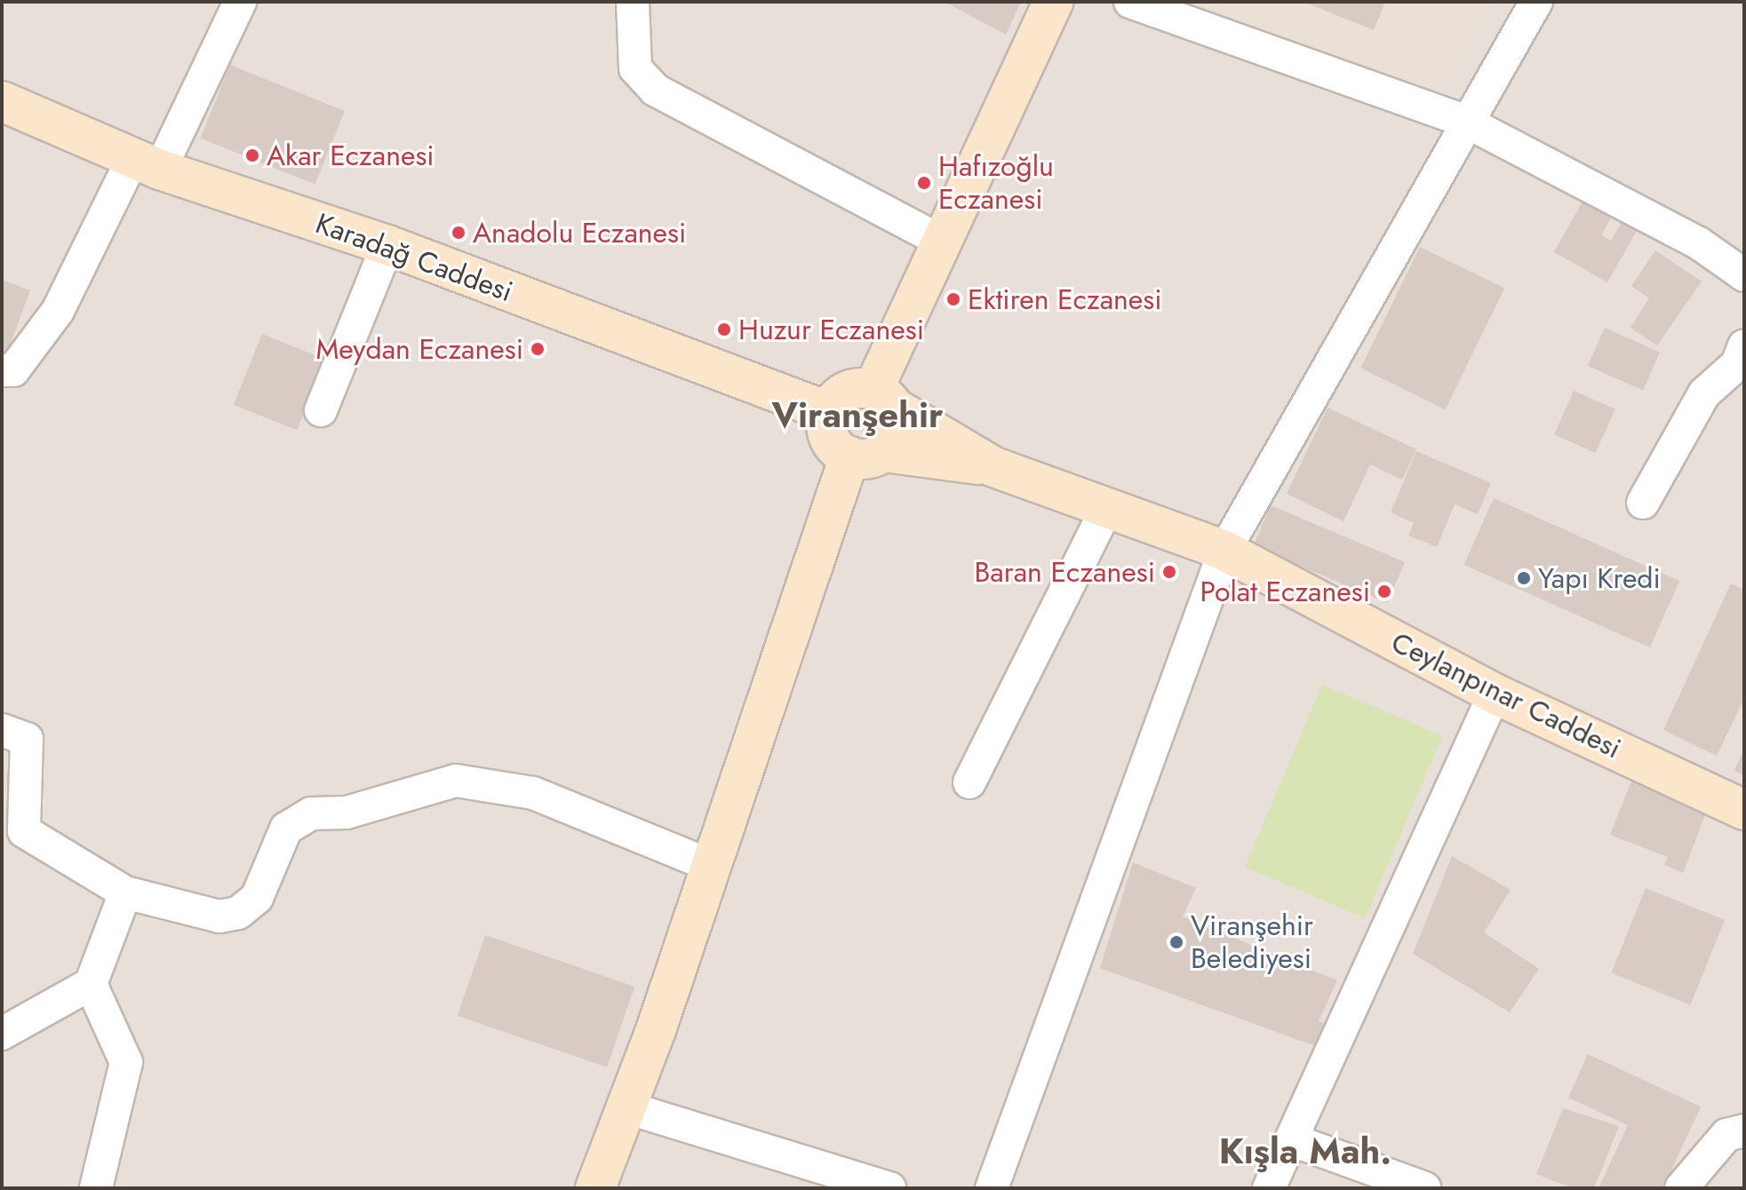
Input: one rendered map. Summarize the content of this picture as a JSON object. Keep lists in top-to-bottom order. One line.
{"streets":{"street":["Karadağ Caddesi","Ceylanpınar Caddesi"]},"districts":["Viranşehir","Kışla Mah."],"places":["Akar Eczanesi","Hafızoğlu Eczanesi","Anadolu Eczanesi","Ektiren Eczanesi","Huzur Eczanesi","Meydan Eczanesi","Baran Eczanesi","Yapı Kredi","Polat Eczanesi","Viranşehir Belediyesi"]}
